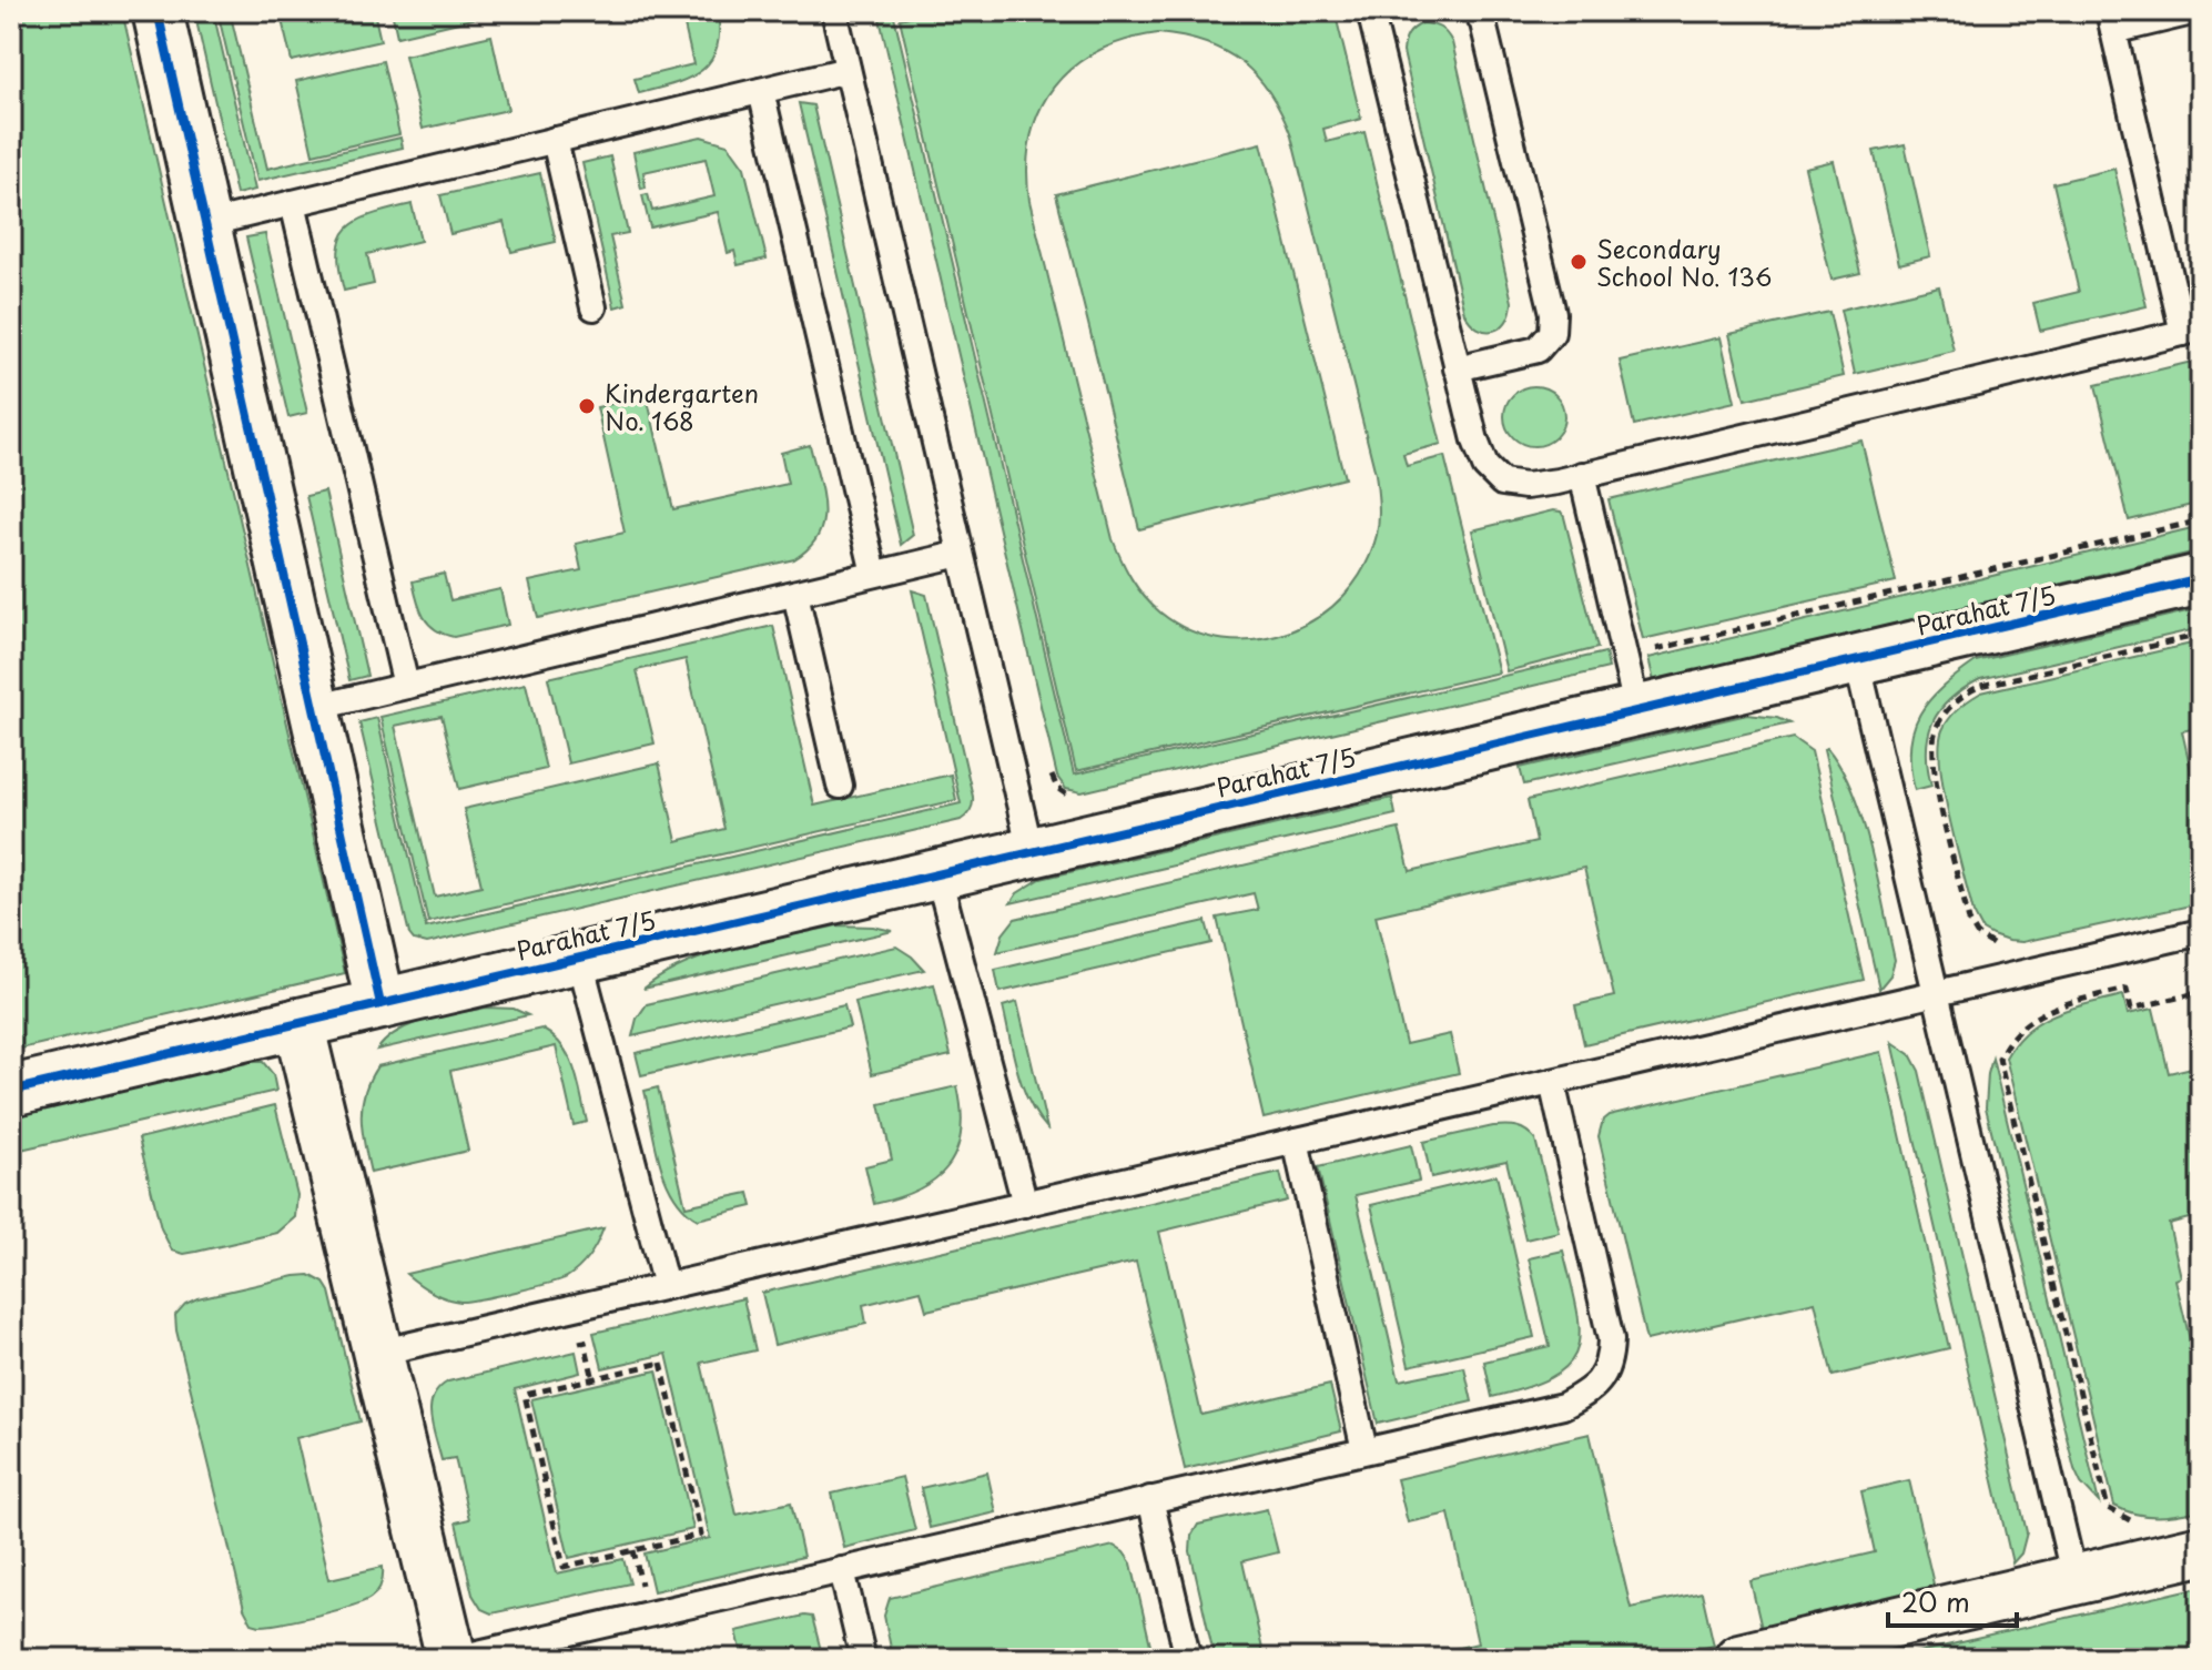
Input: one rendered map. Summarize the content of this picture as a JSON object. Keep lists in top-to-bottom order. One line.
{"streets":{"street":["Parahat 7/5"]},"places":["Secondary School No. 136","Kindergarten No. 168"],"scale_bar":"20 m"}
